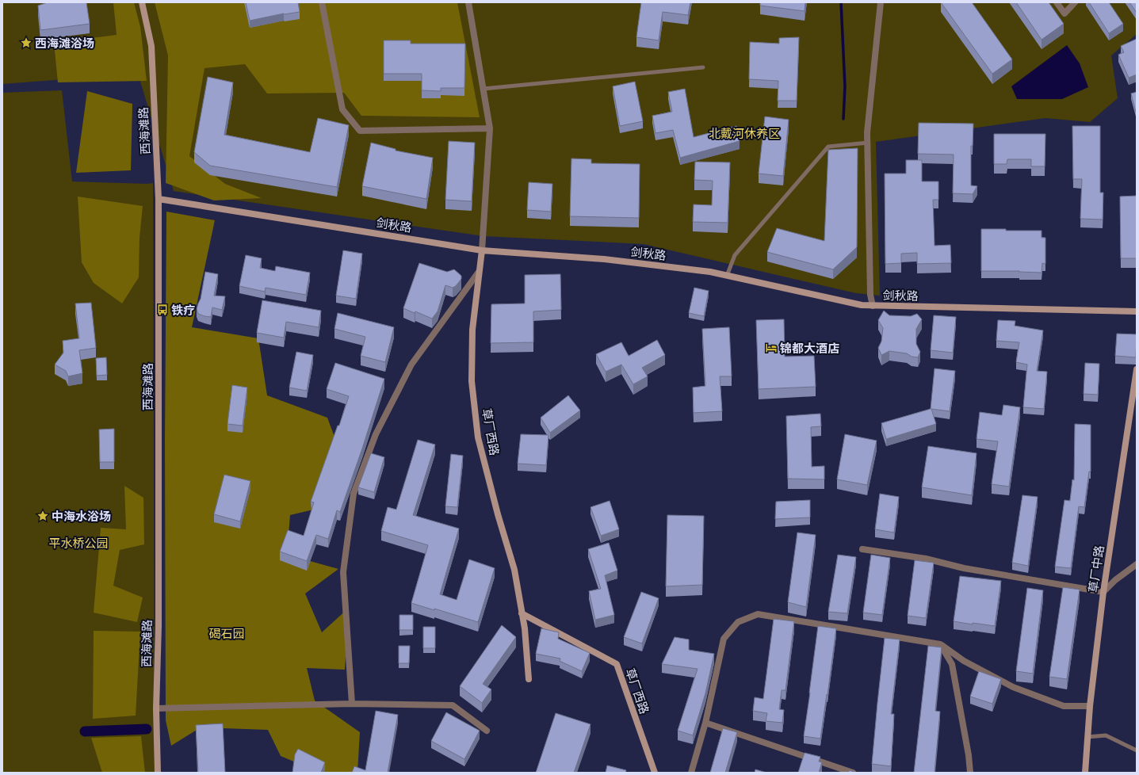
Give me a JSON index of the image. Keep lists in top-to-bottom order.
{
  "streets": {
    "main road": [
      "西海滩路",
      "剑秋路",
      "草厂西路",
      "草厂中路"
    ]
  },
  "crossings": [
    ["西海滩路", "剑秋路"],
    ["剑秋路", "草厂西路"]
  ],
  "parks": ["北戴河休养区", "平水桥公园", "碣石园"],
  "places": {
    "place": ["西海滩浴场", "中海水浴场"],
    "bus stop": ["铁疗"],
    "hotel": ["锦都大酒店"]
  }
}
